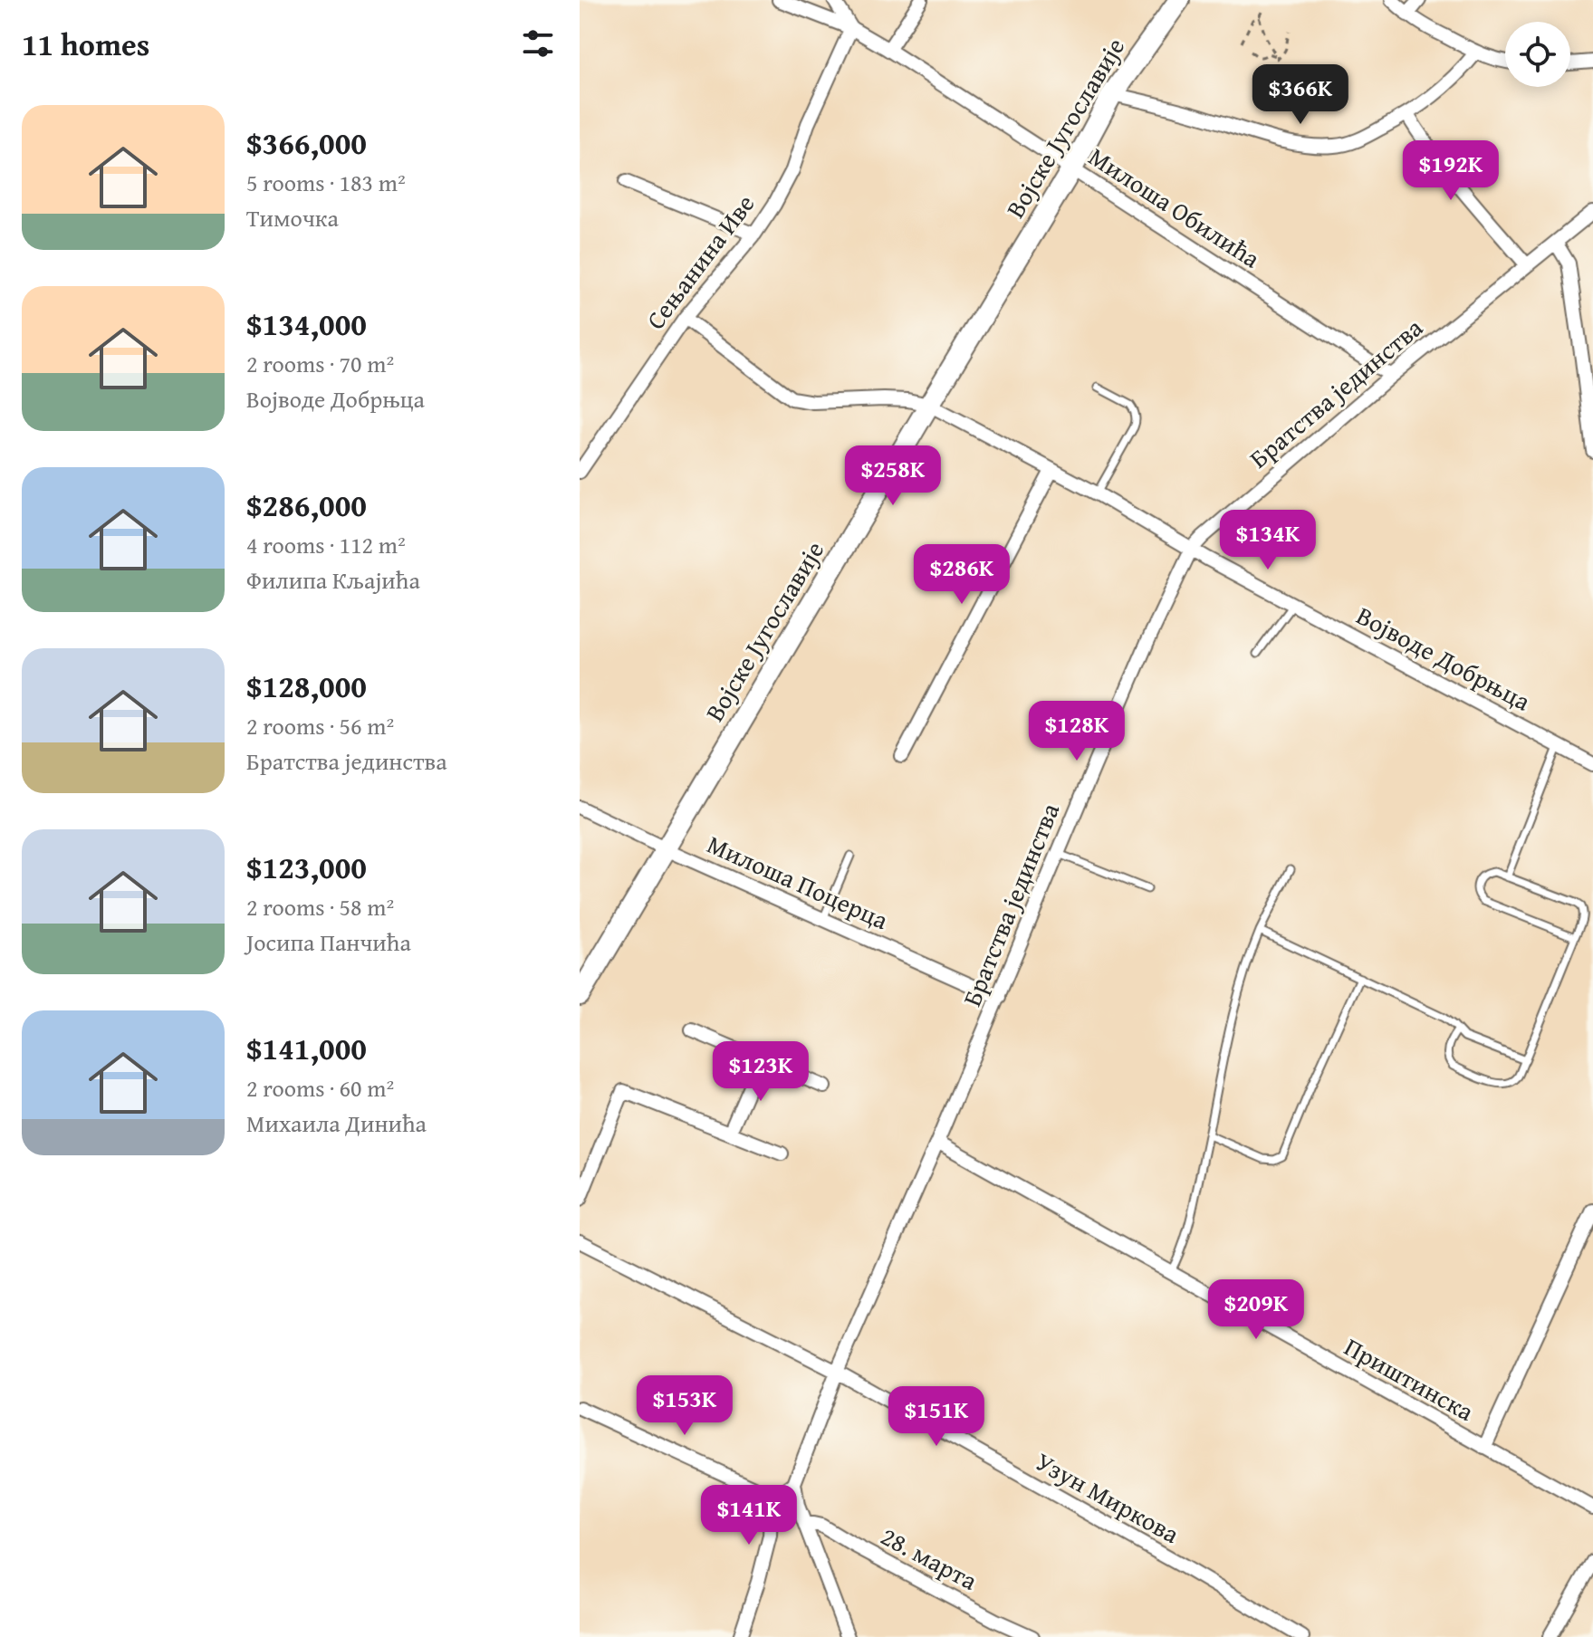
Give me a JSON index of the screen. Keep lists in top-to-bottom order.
{
  "streets": {
    "main road": ["Војске Југославије"],
    "street": [
      "Милоша Обилића",
      "Сењанина Иве",
      "Братства јединства",
      "Војводе Добрњца",
      "Милоша Поцерца",
      "Приштинска",
      "Узун Миркова",
      "28. марта"
    ]
  },
  "crossings": [
    ["Војске Југославије", "Милоша Обилића"],
    ["Војске Југославије", "Војводе Добрњца"],
    ["Војске Југославије", "Милоша Поцерца"],
    ["Милоша Обилића", "Сењанина Иве"],
    ["Милоша Обилића", "Братства јединства"],
    ["Сењанина Иве", "Војводе Добрњца"],
    ["Братства јединства", "Војводе Добрњца"],
    ["Братства јединства", "Милоша Поцерца"],
    ["Братства јединства", "Приштинска"],
    ["Братства јединства", "Узун Миркова"]
  ],
  "page": {
    "heading": "11 homes",
    "price": [
      "$366K",
      "$192K",
      "$258K",
      "$134K",
      "$286K",
      "$128K",
      "$123K",
      "$209K",
      "$153K",
      "$151K",
      "$141K"
    ],
    "list": [
      {
        "name": "$366,000",
        "note": "5 rooms · 183 m² · Тимочка"
      },
      {
        "name": "$134,000",
        "note": "2 rooms · 70 m² · Војводе Добрњца"
      },
      {
        "name": "$286,000",
        "note": "4 rooms · 112 m² · Филипа Кљајића"
      },
      {
        "name": "$128,000",
        "note": "2 rooms · 56 m² · Братства јединства"
      },
      {
        "name": "$123,000",
        "note": "2 rooms · 58 m² · Јосипа Панчића"
      },
      {
        "name": "$141,000",
        "note": "2 rooms · 60 m² · Михаила Динића"
      }
    ]
  }
}
